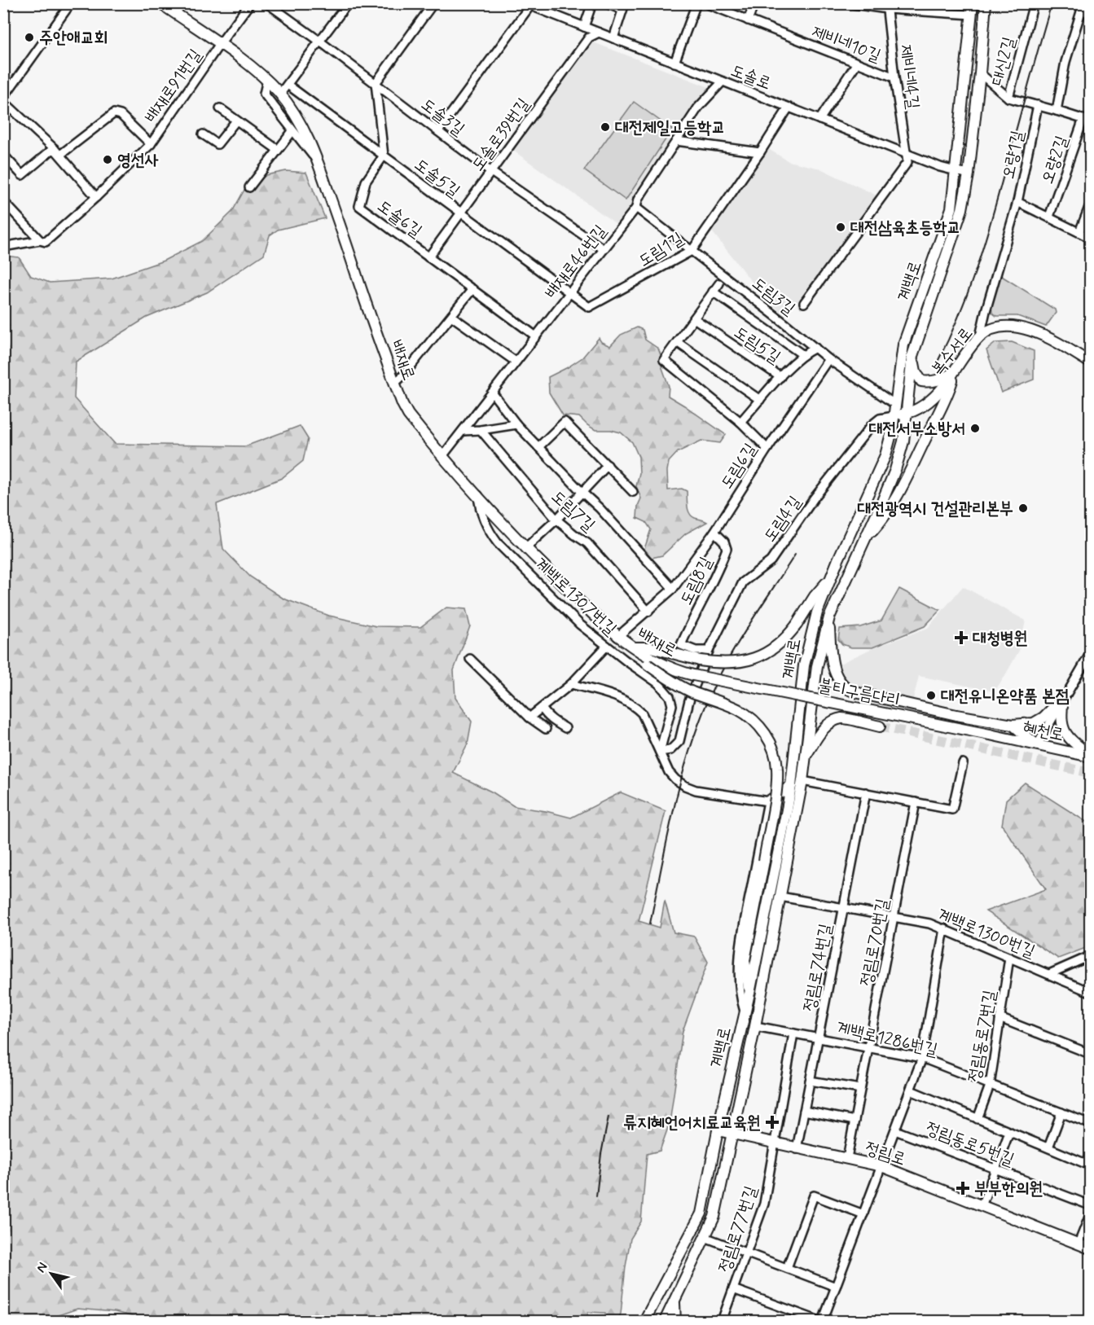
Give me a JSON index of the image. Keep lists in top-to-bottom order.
{
  "streets": {
    "main road": [
      "계백로",
      "복수서로",
      "배재로",
      "불티구름다리",
      "혜천로",
      "정림로"
    ],
    "street": [
      "제비네10길",
      "대신2길",
      "도솔로",
      "제비네4길",
      "배재로91번길",
      "도솔3길",
      "도솔로39번길",
      "오량1길",
      "오량2길",
      "도솔5길",
      "도솔6길",
      "도림1길",
      "배재로46번길",
      "도림3길",
      "도림5길",
      "도림6길",
      "도림7길",
      "도림4길",
      "도림8길",
      "계백로1307번길",
      "계백로1300번길",
      "정림로70번길",
      "정림로74번길",
      "정림동로7번길",
      "계백로1286번길",
      "정림동로5번길",
      "정림로77번길"
    ]
  },
  "crossings": [
    ["제비네10길", "제비네4길"],
    ["도솔로", "제비네4길"],
    ["도솔로", "도솔로39번길"],
    ["도솔로", "도림1길"],
    ["도솔로", "배재로46번길"],
    ["도솔로", "계백로"],
    ["배재로91번길", "배재로"],
    ["도솔3길", "도솔로39번길"],
    ["도솔3길", "배재로46번길"],
    ["도솔로39번길", "도솔5길"],
    ["도솔로39번길", "도솔6길"],
    ["오량1길", "복수서로"],
    ["도솔5길", "도솔6길"],
    ["도솔5길", "도림1길"],
    ["도솔5길", "배재로46번길"],
    ["도솔6길", "배재로46번길"],
    ["도림1길", "배재로46번길"],
    ["도림1길", "도림3길"],
    ["배재로46번길", "도림3길"],
    ["배재로46번길", "배재로"],
    ["계백로", "도림3길"],
    ["계백로", "복수서로"],
    ["계백로", "도림4길"],
    ["계백로", "계백로1300번길"],
    ["계백로", "계백로1286번길"],
    ["계백로", "정림로"],
    ["도림3길", "도림5길"],
    ["도림3길", "도림6길"],
    ["복수서로", "도림4길"],
    ["배재로", "도림6길"],
    ["배재로", "계백로1307번길"],
    ["배재로", "불티구름다리"],
    ["도림6길", "도림7길"],
    ["도림6길", "도림8길"],
    ["도림4길", "도림8길"],
    ["도림4길", "계백로1307번길"],
    ["불티구름다리", "혜천로"],
    ["계백로1300번길", "정림로70번길"],
    ["계백로1300번길", "정림로74번길"],
    ["계백로1300번길", "정림동로7번길"],
    ["정림로70번길", "계백로1286번길"],
    ["정림로70번길", "정림로"],
    ["정림로74번길", "계백로1286번길"],
    ["정림로74번길", "정림로"],
    ["정림동로7번길", "계백로1286번길"],
    ["정림로", "정림로77번길"]
  ],
  "places": {
    "other": [
      "주안애교회",
      "대전제일고등학교",
      "영선사",
      "대전삼육초등학교",
      "대전서부소방서",
      "대전광역시 건설관리본부",
      "대전유니온약품 본점"
    ],
    "health": ["대청병원", "류지혜언어치료교육원", "부부한의원"]
  },
  "north": "top left"
}
